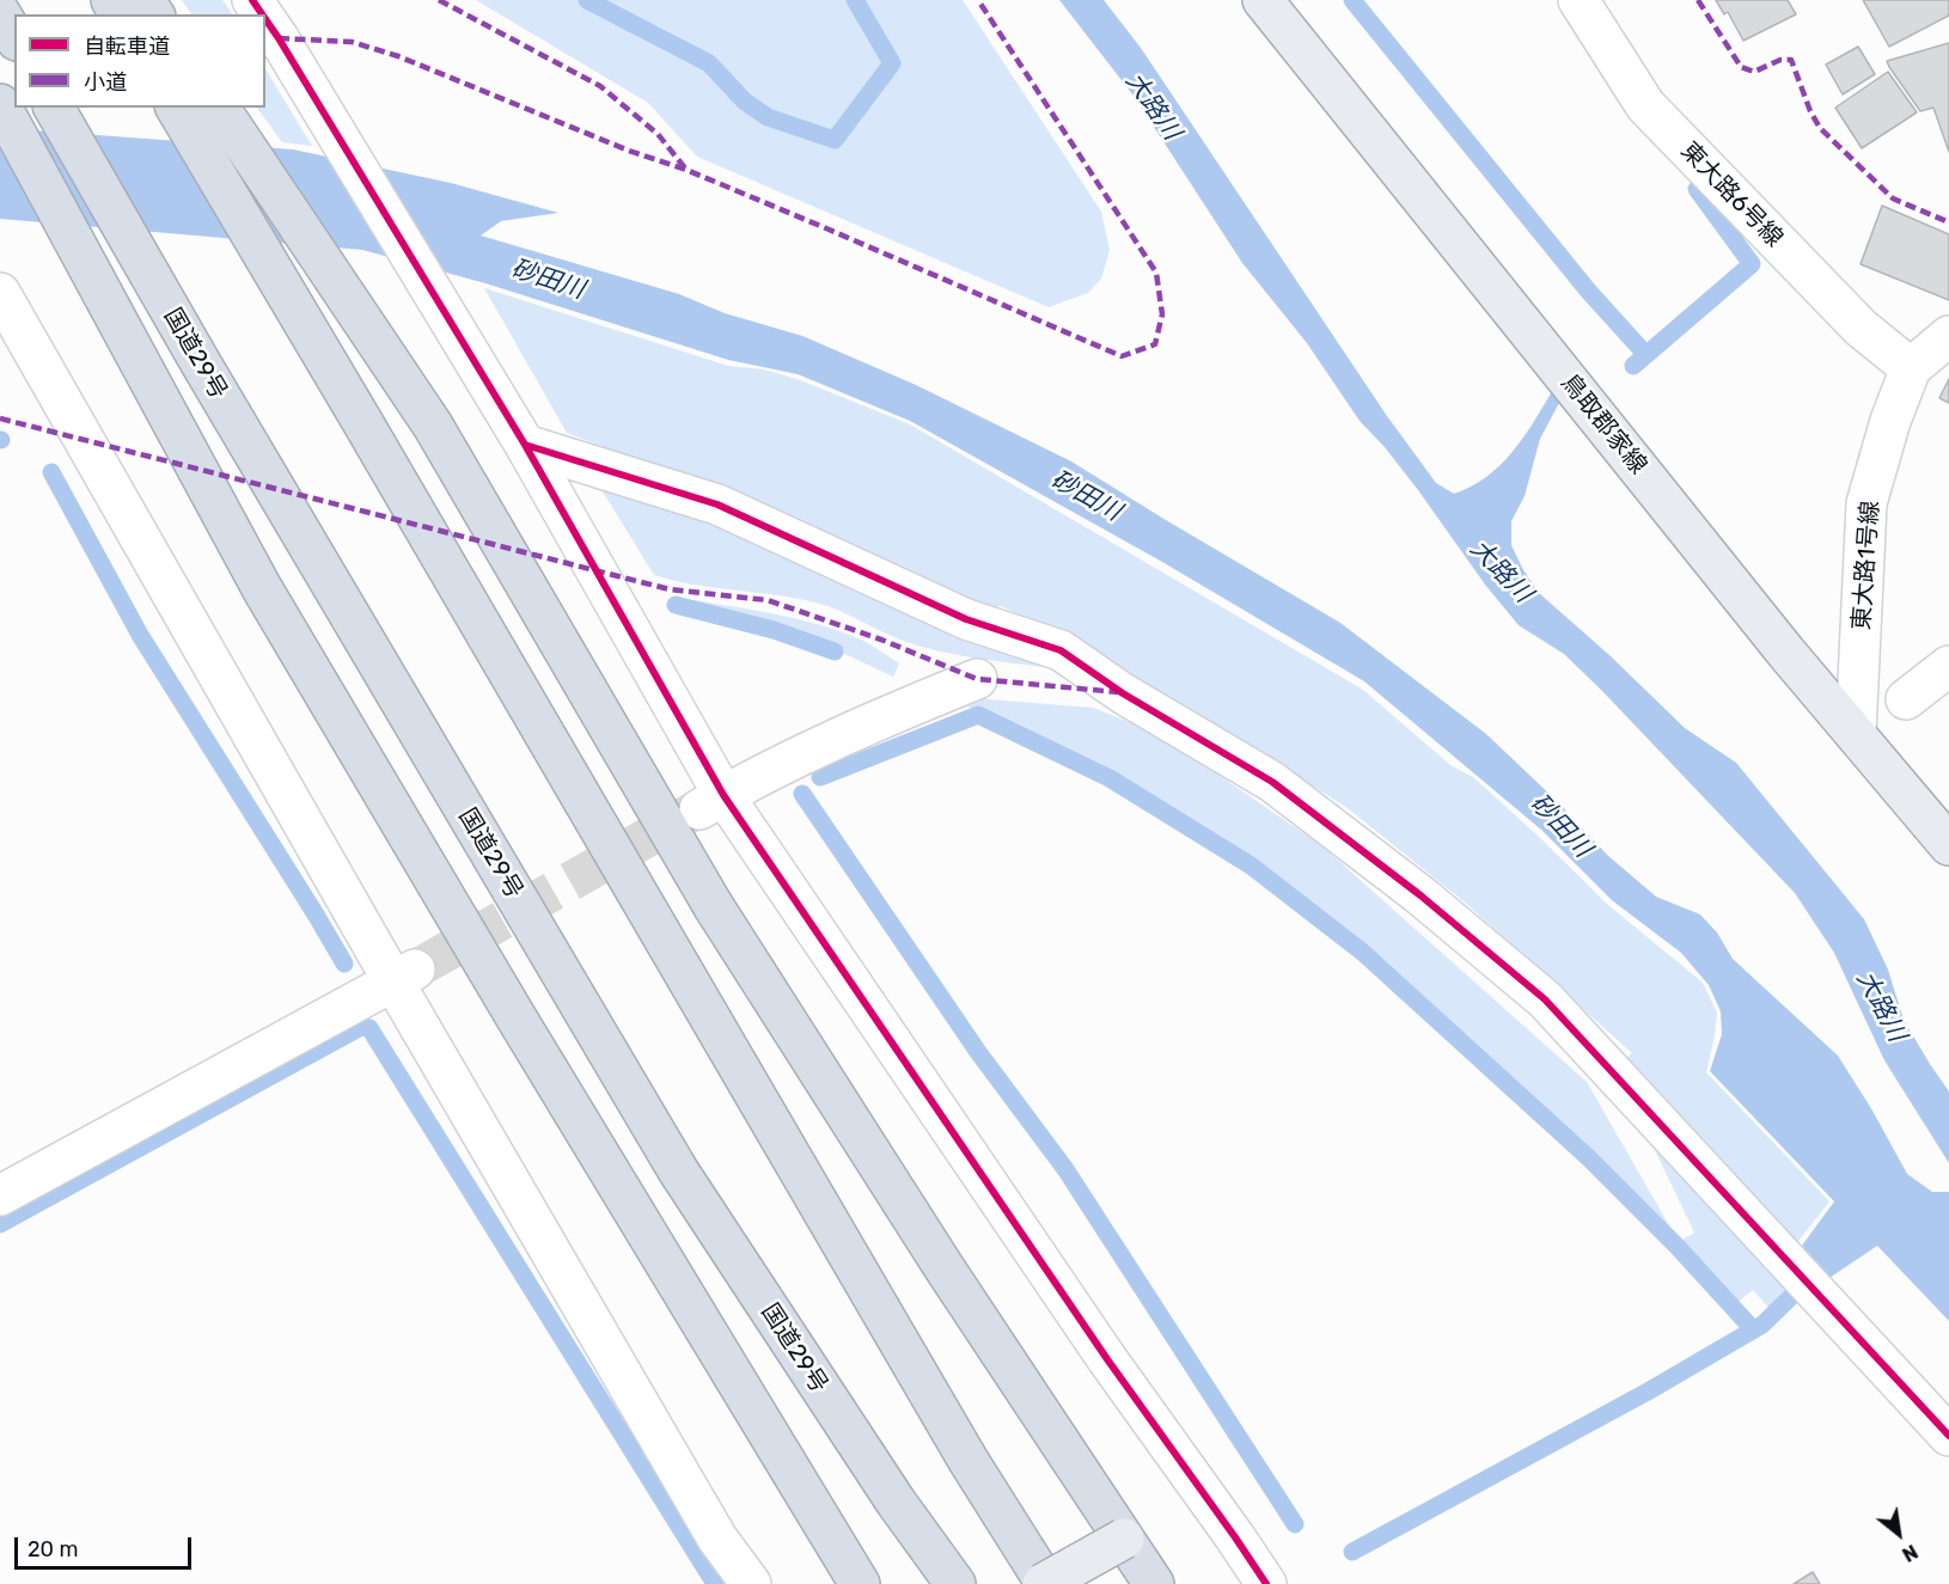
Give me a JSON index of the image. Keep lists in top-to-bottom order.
{
  "streets": {
    "highway": ["国道29号"],
    "main road": ["鳥取郡家線"],
    "street": ["東大路6号線", "東大路1号線"]
  },
  "crossings": [
    ["東大路6号線", "東大路1号線"],
    ["鳥取郡家線", "東大路1号線"]
  ],
  "water": ["大路川", "砂田川"],
  "legend": ["自転車道", "小道"],
  "scale_bar": "20 m",
  "north": "bottom right"
}
